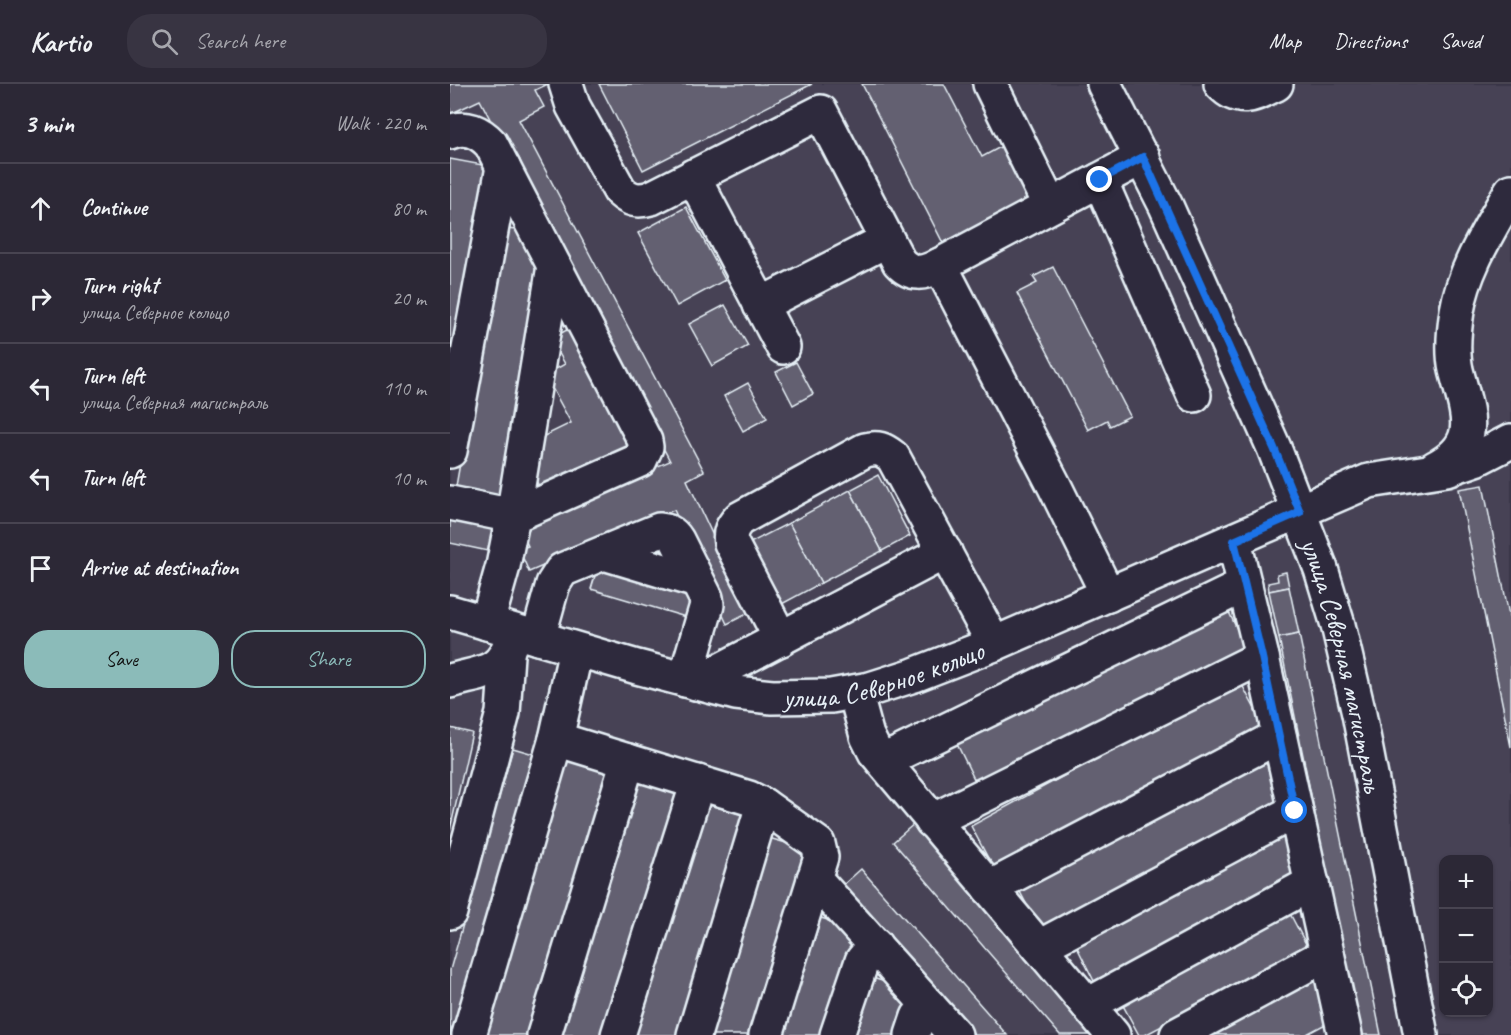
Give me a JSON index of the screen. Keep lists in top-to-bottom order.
{
  "streets": {
    "street": ["улица Северная магистраль", "улица Северное кольцо"]
  },
  "crossings": [
    ["улица Северная магистраль", "улица Северное кольцо"]
  ],
  "page": {
    "header": "Kartio",
    "search": "Search here",
    "nav": ["Map", "Directions", "Saved"],
    "heading": ["3 min", "Walk · 220 m"],
    "list": [
      ["Continue", "80 m"],
      ["Turn right", "улица Северное кольцо", "20 m"],
      ["Turn left", "улица Северная магистраль", "110 m"],
      ["Turn left", "10 m"],
      "Arrive at destination"
    ],
    "buttons": ["Save", "Share"],
    "map_buttons": ["+", "−"]
  }
}
